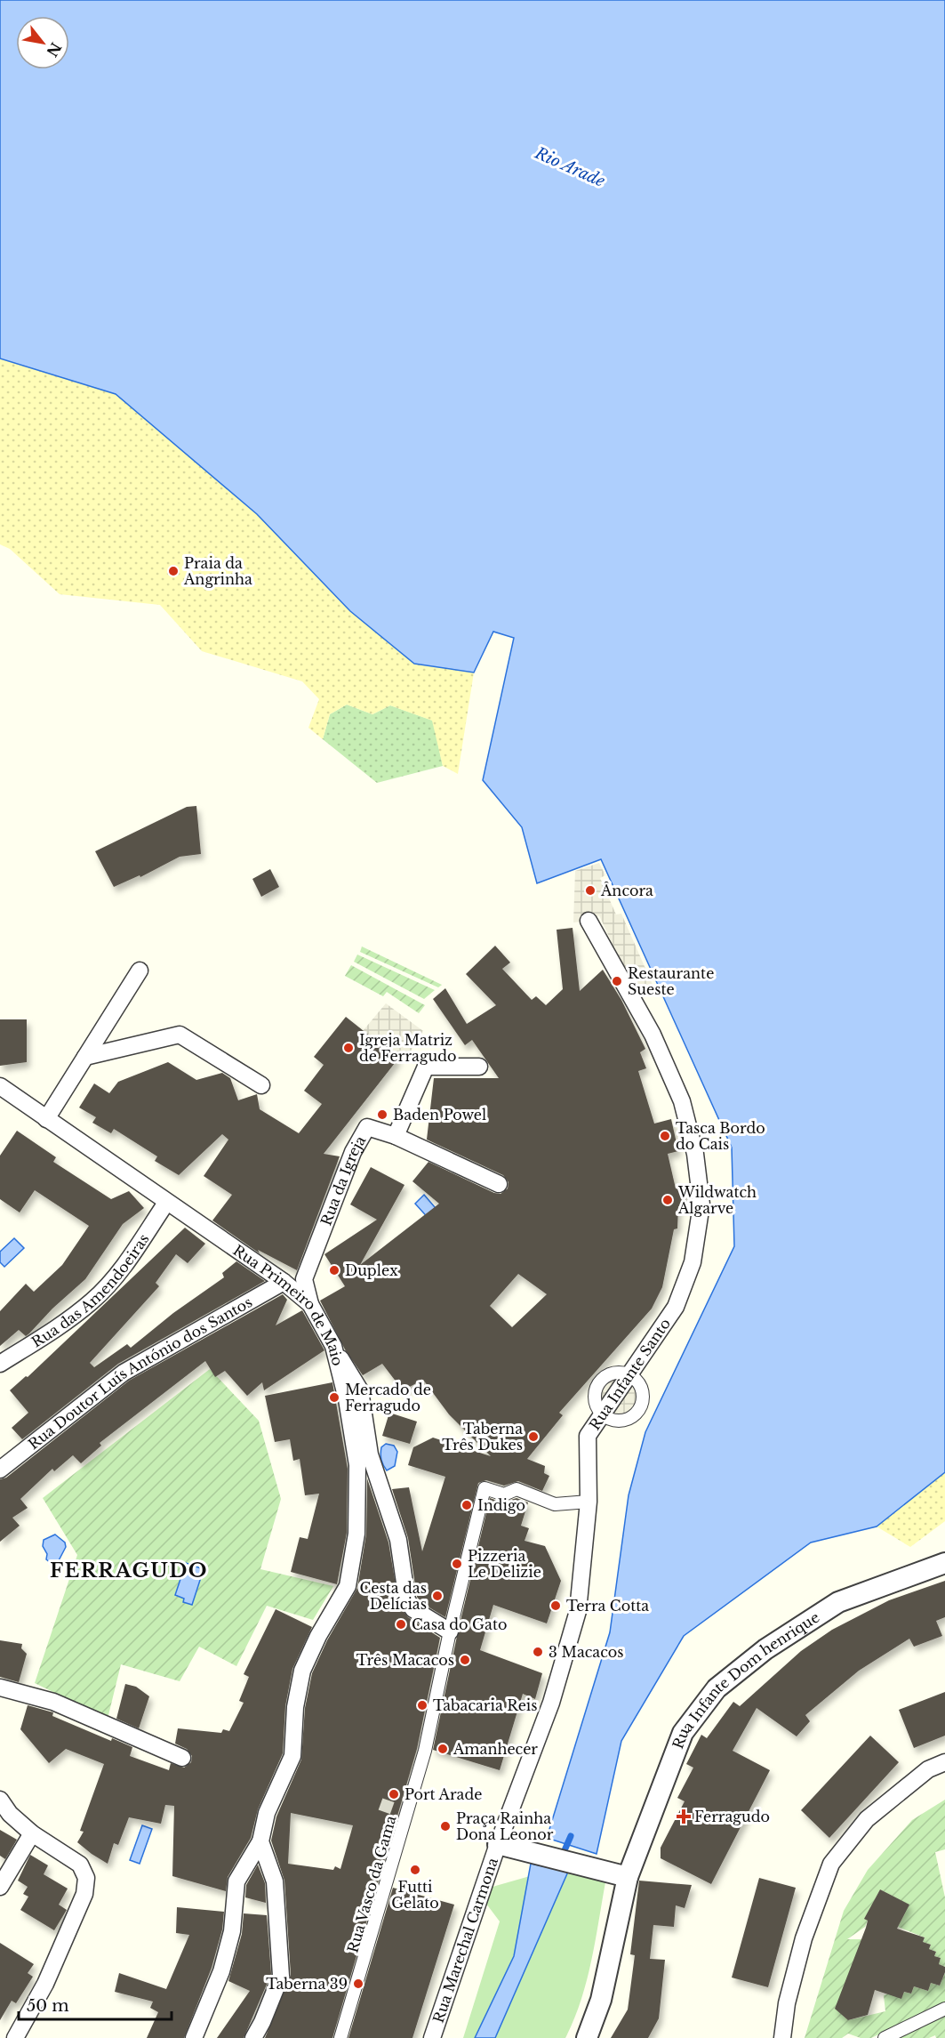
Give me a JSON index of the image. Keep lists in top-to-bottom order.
{
  "streets": {
    "street": [
      "Rua da Igreja",
      "Rua das Amendoeiras",
      "Rua Primeiro de Maio",
      "Rua Doutor Luís António dos Santos",
      "Rua Infante Santo",
      "Rua Infante Dom henrique",
      "Rua Vasco da Gama",
      "Rua Marechal Carmona"
    ]
  },
  "crossings": [
    ["Rua da Igreja", "Rua Primeiro de Maio"],
    ["Rua das Amendoeiras", "Rua Primeiro de Maio"],
    ["Rua Primeiro de Maio", "Rua Doutor Luís António dos Santos"],
    ["Rua Infante Santo", "Rua Vasco da Gama"],
    ["Rua Infante Santo", "Rua Marechal Carmona"]
  ],
  "districts": ["FERRAGUDO"],
  "water": ["Rio Arade"],
  "places": {
    "other": [
      "Praia da Angrinha",
      "Âncora",
      "Restaurante Sueste",
      "Igreja Matriz de Ferragudo",
      "Baden Powel",
      "Tasca Bordo do Cais",
      "Wildwatch Algarve",
      "Duplex",
      "Mercado de Ferragudo",
      "Taberna Três Dukes",
      "Indigo",
      "Pizzeria Le Delizie",
      "Cesta das Delícias",
      "Terra Cotta",
      "Casa do Gato",
      "3 Macacos",
      "Três Macacos",
      "Tabacaria Reis",
      "Amanhecer",
      "Port Arade",
      "Praça Rainha Dona Leonor",
      "Futti Gelato",
      "Taberna 39"
    ],
    "health": ["Ferragudo"]
  },
  "scale_bar": "50 m",
  "north": "bottom right"
}
